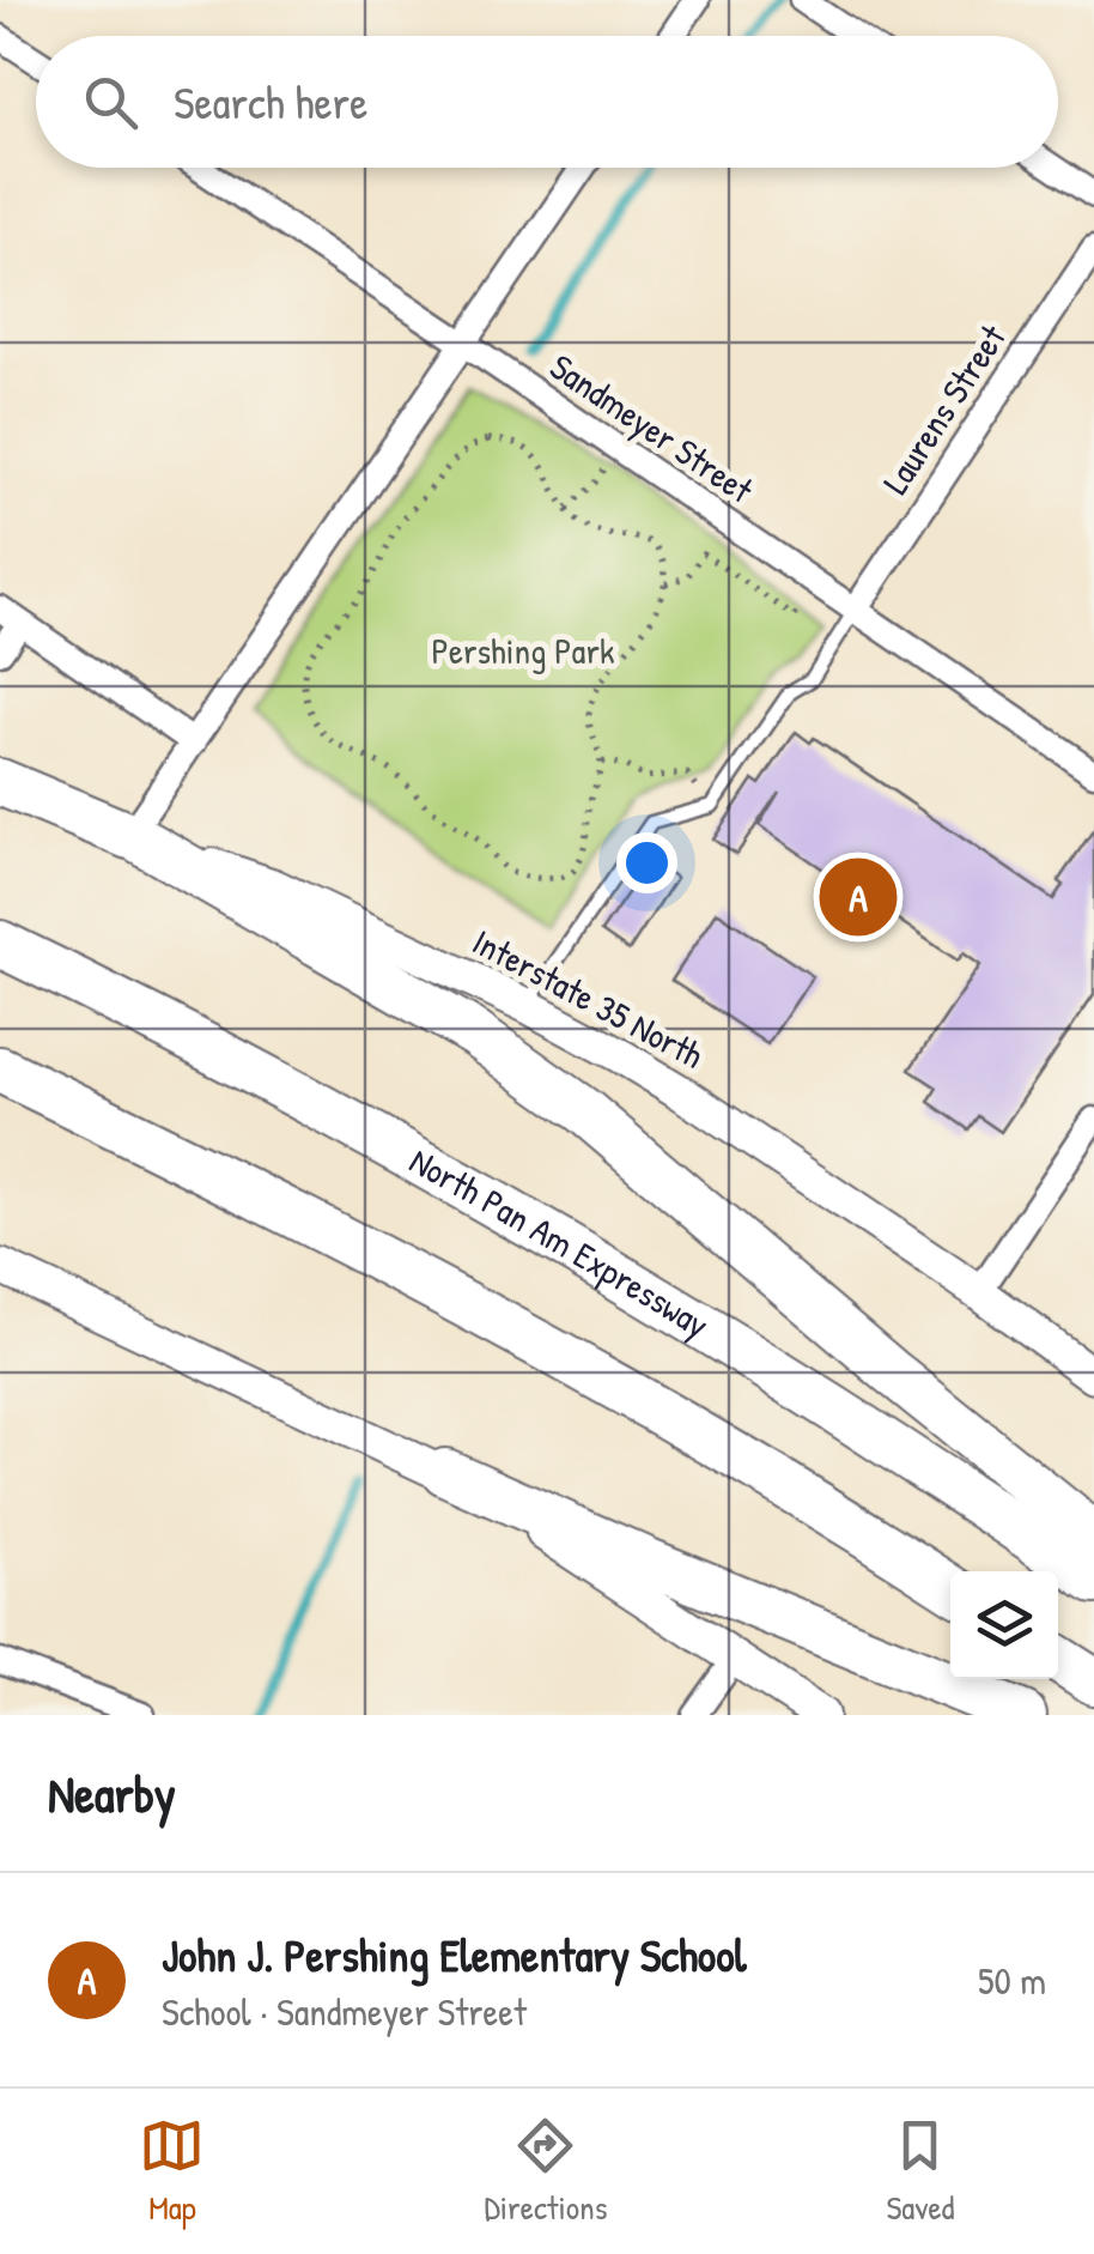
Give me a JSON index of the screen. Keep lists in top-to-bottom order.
{
  "streets": {
    "highway": ["North Pan Am Expressway"],
    "main road": ["Interstate 35 North"],
    "street": ["Laurens Street", "Sandmeyer Street"]
  },
  "crossings": [
    ["Laurens Street", "Sandmeyer Street"]
  ],
  "parks": ["Pershing Park"],
  "page": {
    "search": "Search here",
    "pins": "A",
    "heading": "Nearby",
    "list": [
      {
        "mark": "A",
        "name": "John J. Pershing Elementary School",
        "note": "School · Sandmeyer Street",
        "value": "50 m"
      }
    ],
    "nav": ["Map", "Directions", "Saved"]
  }
}
